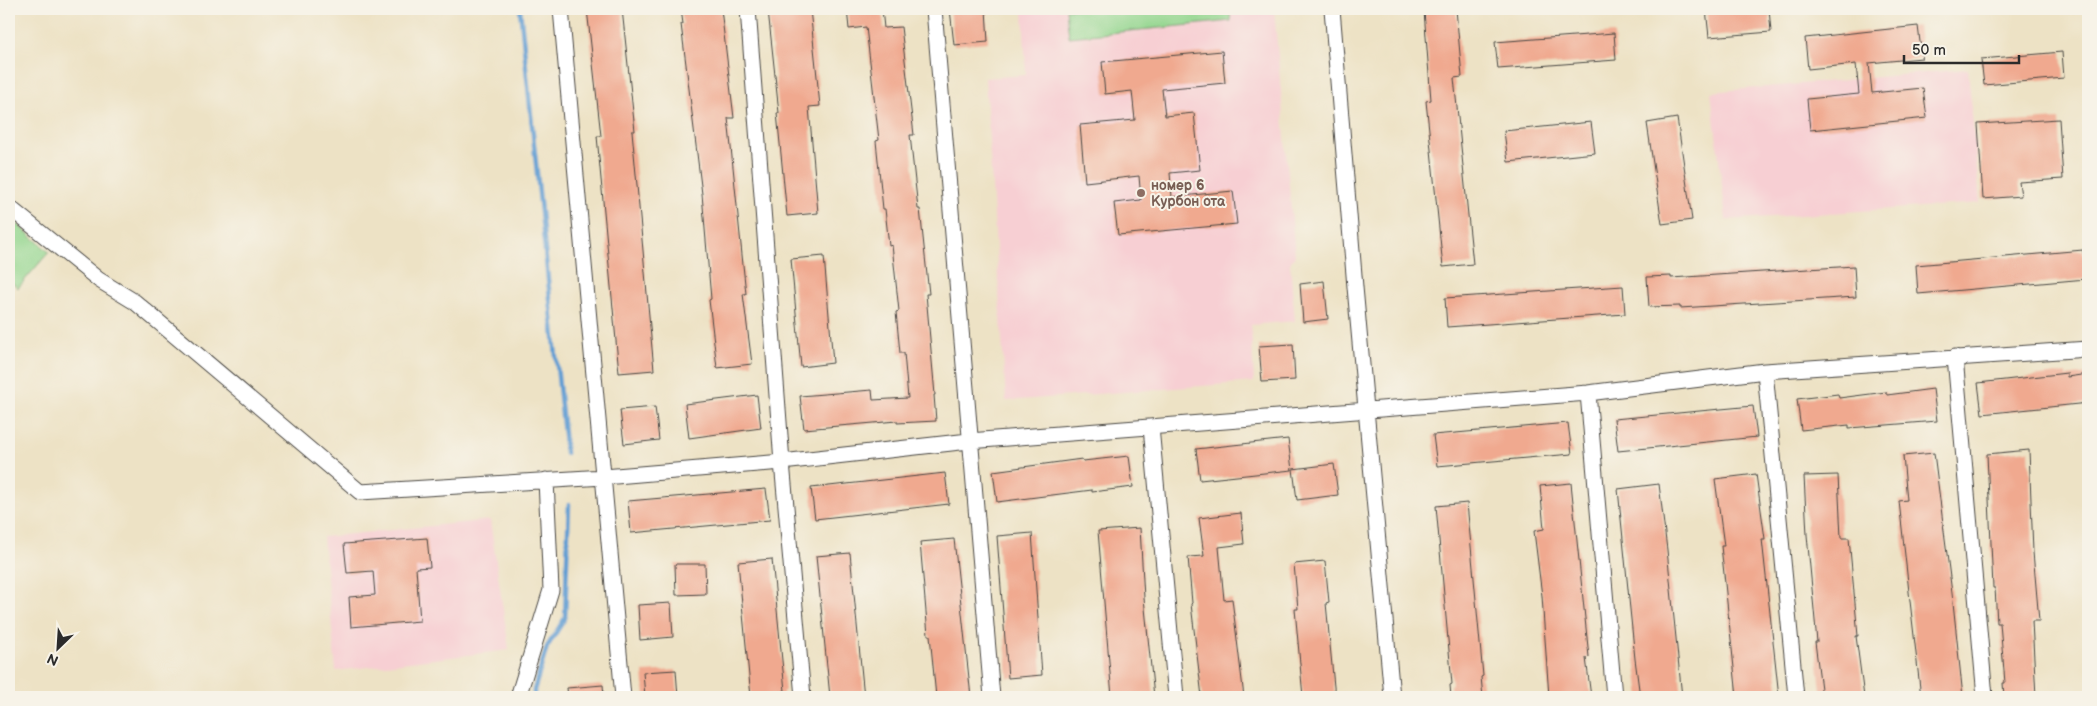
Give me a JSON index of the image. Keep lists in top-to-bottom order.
{
  "places": ["номер 6 Курбон ота"],
  "scale_bar": "50 m",
  "north": "bottom left"
}
